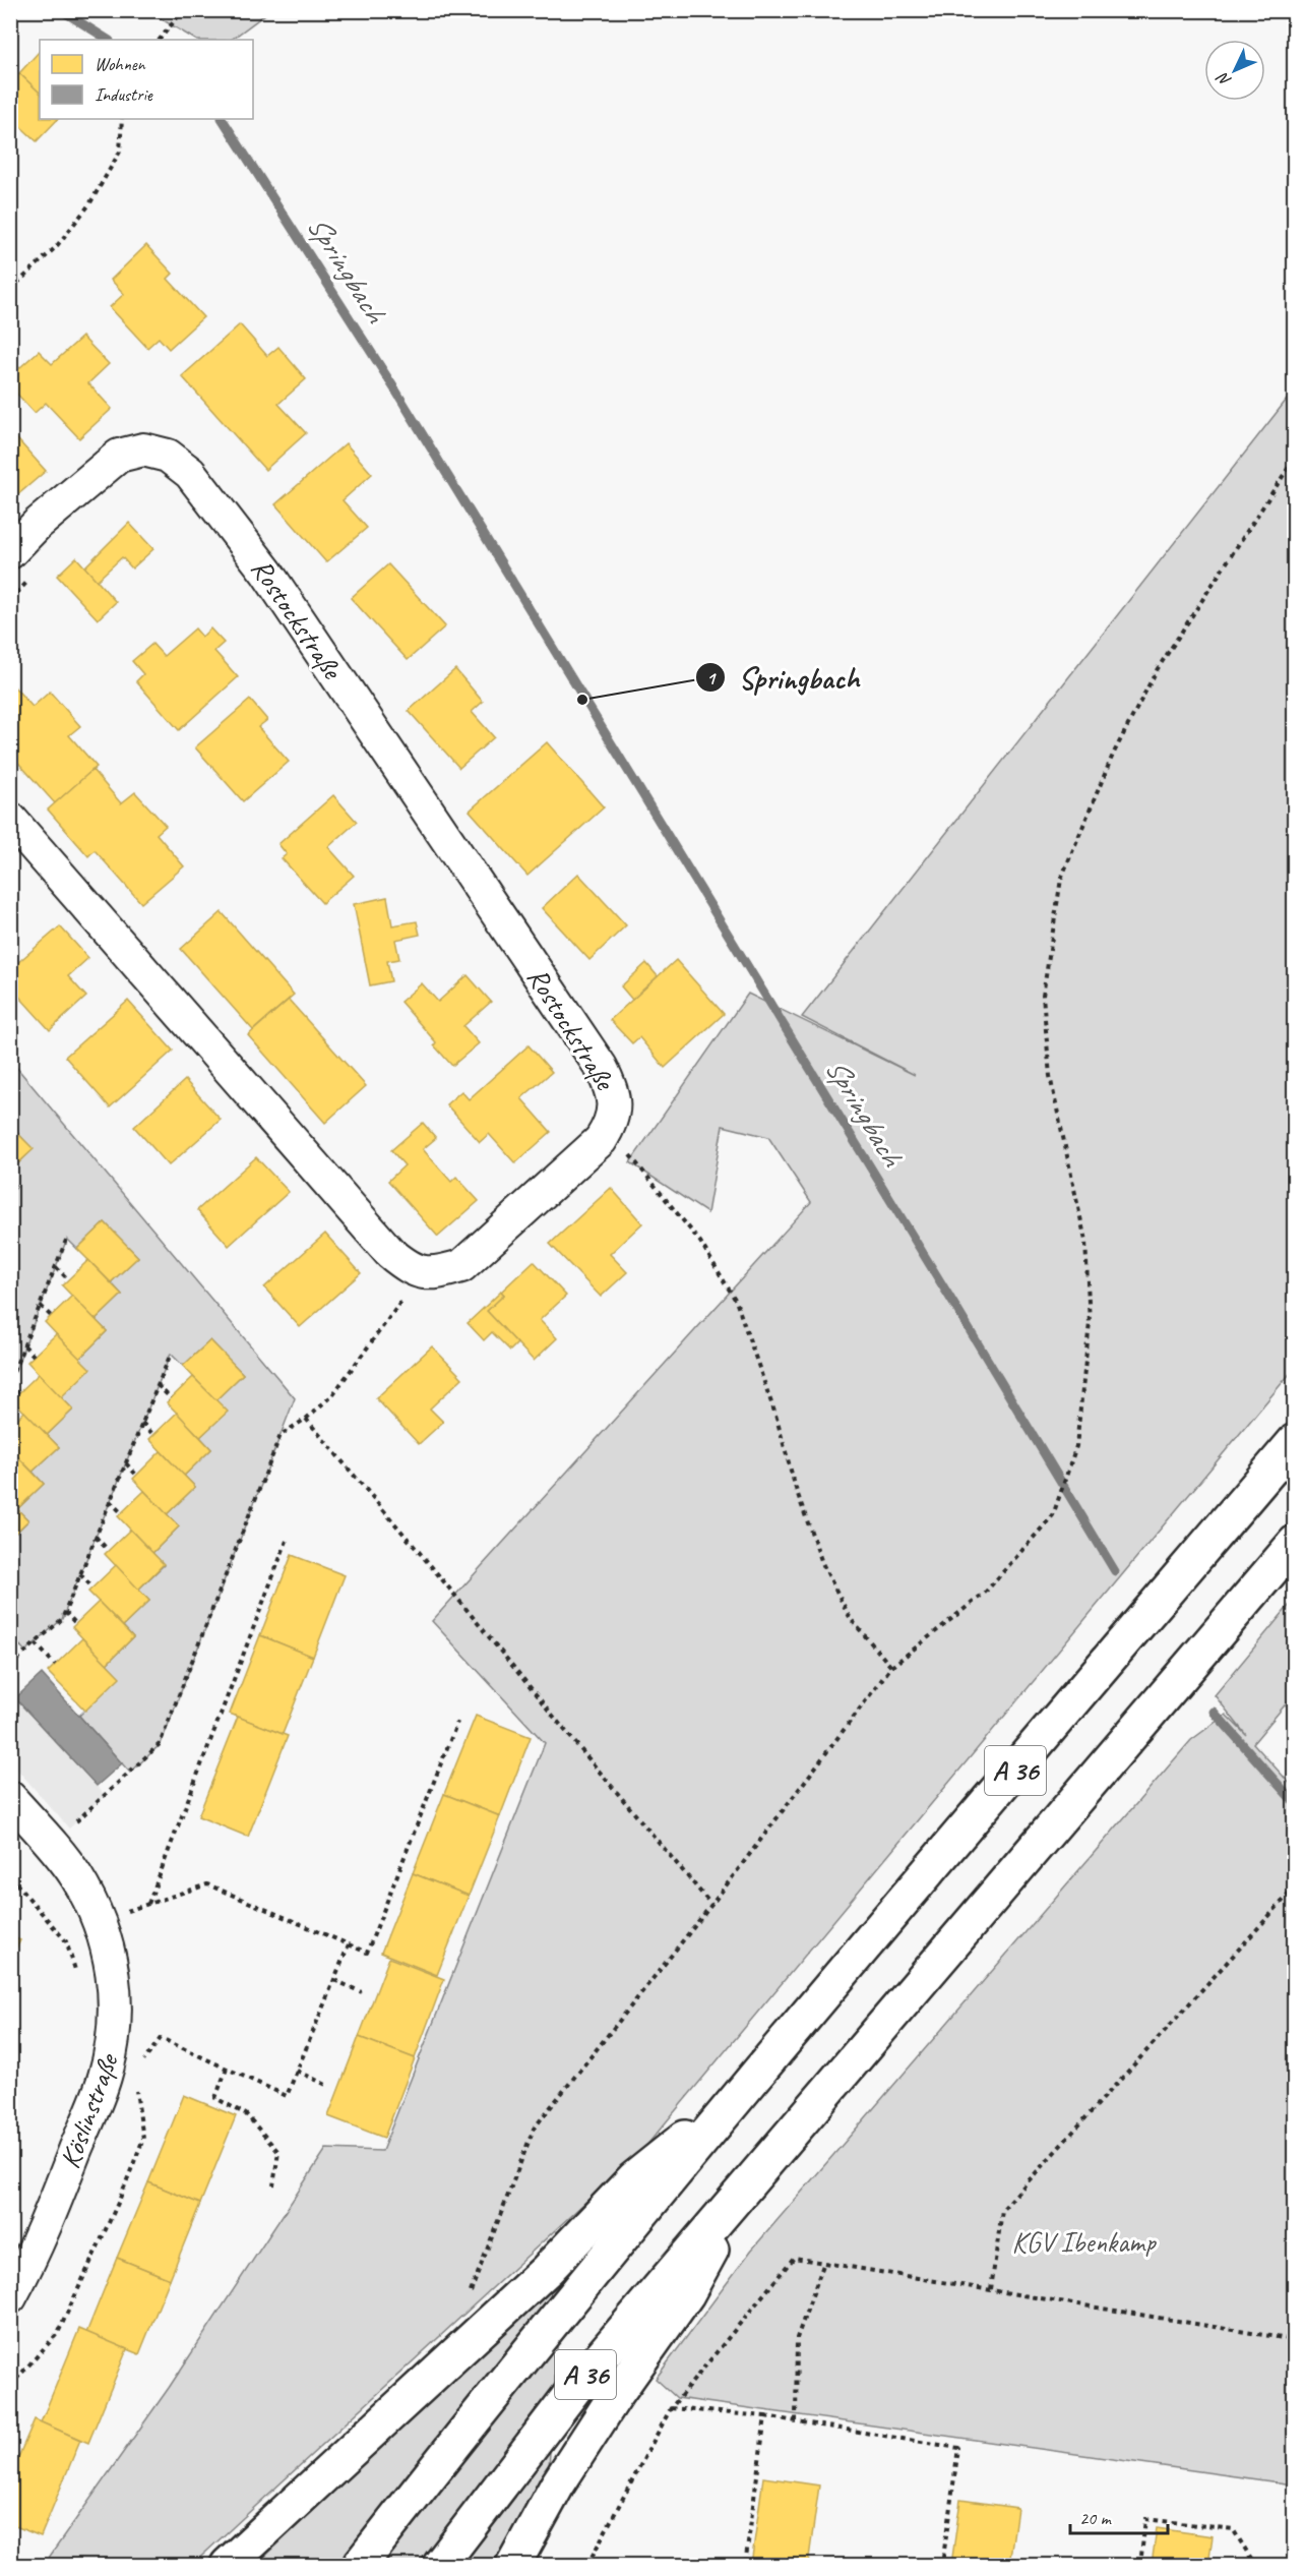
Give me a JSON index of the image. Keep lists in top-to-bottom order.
{
  "streets": {
    "highway": ["A 36"],
    "street": ["Rostockstraße", "Köslinstraße"]
  },
  "water": ["Springbach"],
  "parks": ["KGV Ibenkamp"],
  "places": ["Springbach"],
  "legend": ["Wohnen", "Industrie"],
  "scale_bar": "20 m",
  "north": "bottom left"
}
